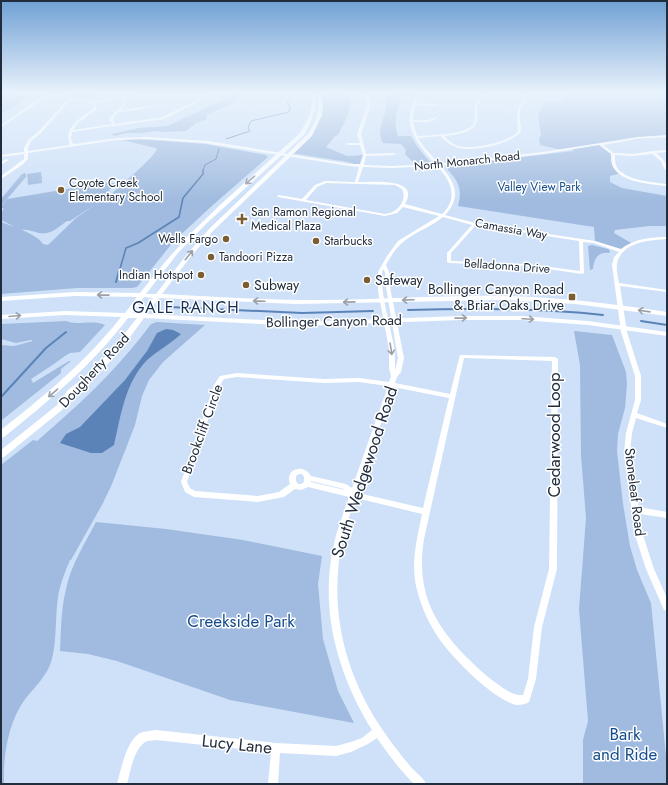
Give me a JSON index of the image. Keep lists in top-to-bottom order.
{
  "streets": {
    "main road": ["Bollinger Canyon Road", "Dougherty Road"],
    "street": [
      "North Monarch Road",
      "Camassia Way",
      "Belladonna Drive",
      "Brookcliff Circle",
      "Cedarwood Loop",
      "South Wedgewood Road",
      "Stoneleaf Road",
      "Lucy Lane"
    ]
  },
  "crossings": [
    ["North Monarch Road", "Dougherty Road"],
    ["Camassia Way", "Belladonna Drive"],
    ["Camassia Way", "Stoneleaf Road"],
    ["Bollinger Canyon Road", "Dougherty Road"],
    ["Bollinger Canyon Road", "South Wedgewood Road"],
    ["Bollinger Canyon Road", "Stoneleaf Road"],
    ["Brookcliff Circle", "South Wedgewood Road"],
    ["South Wedgewood Road", "Lucy Lane"]
  ],
  "districts": ["GALE RANCH"],
  "parks": ["Valley View Park", "Creekside Park", "Bark and Ride"],
  "places": {
    "other": [
      "Coyote Creek Elementary School",
      "Wells Fargo",
      "Starbucks",
      "Tandoori Pizza",
      "Indian Hotspot",
      "Safeway",
      "Subway"
    ],
    "health": ["San Ramon Regional Medical Plaza"],
    "transit": ["Bollinger Canyon Road & Briar Oaks Drive"]
  }
}
